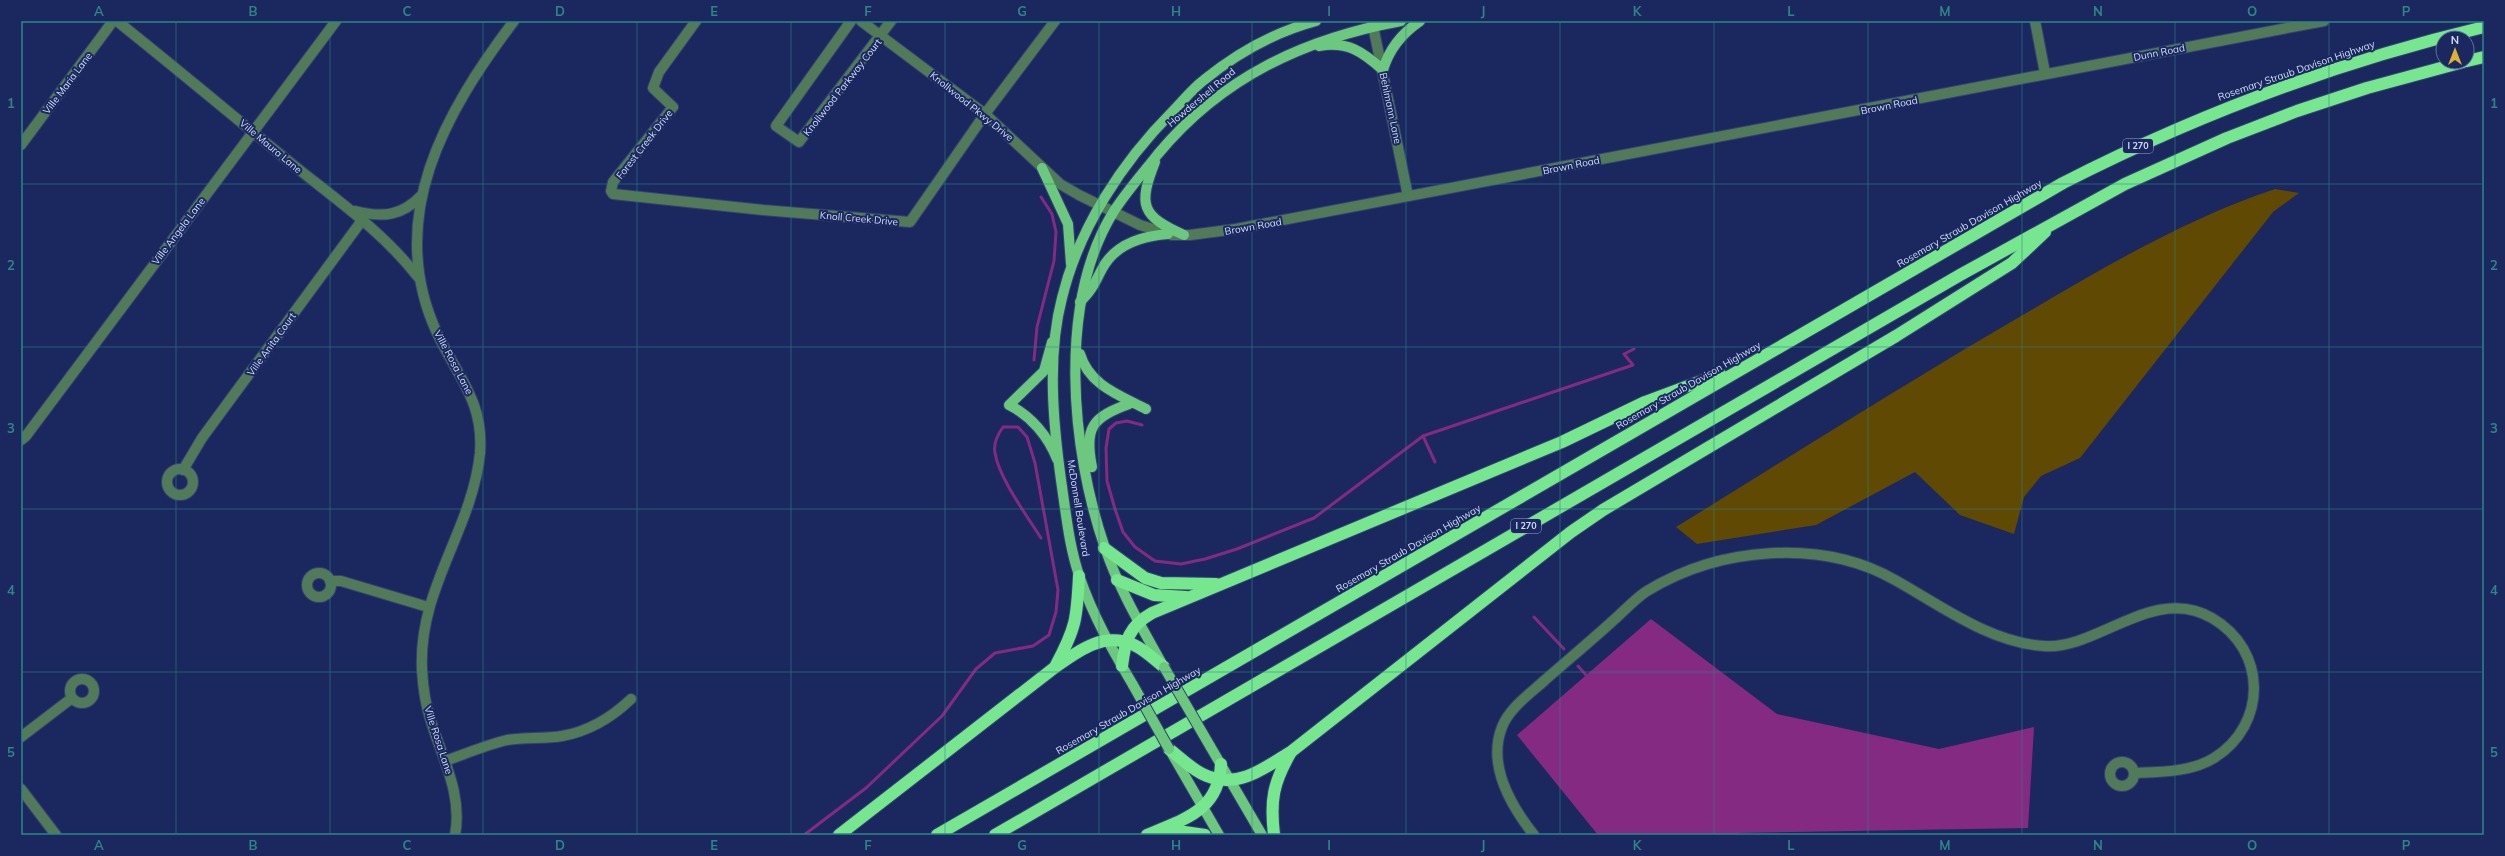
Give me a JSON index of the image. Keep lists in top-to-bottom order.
{
  "streets": {
    "highway": ["Rosemary Straub Davison Highway", "I 270"],
    "main road": ["Howdershell Road", "McDonnell Boulevard"],
    "street": [
      "Dunn Road",
      "Ville Maria Lane",
      "Knollwood Parkway Court",
      "Brown Road",
      "Knollwood Pkwy Drive",
      "Behlmann Lane",
      "Forest Creek Drive",
      "Ville Maura Lane",
      "Knoll Creek Drive",
      "Ville Angela Lane",
      "Ville Anita Court",
      "Ville Rosa Lane"
    ]
  },
  "crossings": [
    ["Dunn Road", "Brown Road"],
    ["Knollwood Parkway Court", "Knollwood Pkwy Drive"],
    ["Howdershell Road", "Brown Road"],
    ["Howdershell Road", "Knollwood Pkwy Drive"],
    ["Howdershell Road", "Behlmann Lane"],
    ["Howdershell Road", "McDonnell Boulevard"],
    ["Brown Road", "Knollwood Pkwy Drive"],
    ["Brown Road", "Behlmann Lane"],
    ["Brown Road", "McDonnell Boulevard"],
    ["Knollwood Pkwy Drive", "Knoll Creek Drive"],
    ["Knollwood Pkwy Drive", "McDonnell Boulevard"],
    ["Forest Creek Drive", "Knoll Creek Drive"],
    ["Ville Maura Lane", "Ville Angela Lane"],
    ["Ville Maura Lane", "Ville Anita Court"],
    ["Ville Maura Lane", "Ville Rosa Lane"]
  ],
  "north": "top",
  "grid": {
    "columns": [
      "A",
      "B",
      "C",
      "D",
      "E",
      "F",
      "G",
      "H",
      "I",
      "J",
      "K",
      "L",
      "M",
      "N",
      "O",
      "P"
    ],
    "rows": [
      "1",
      "2",
      "3",
      "4",
      "5"
    ]
  }
}
